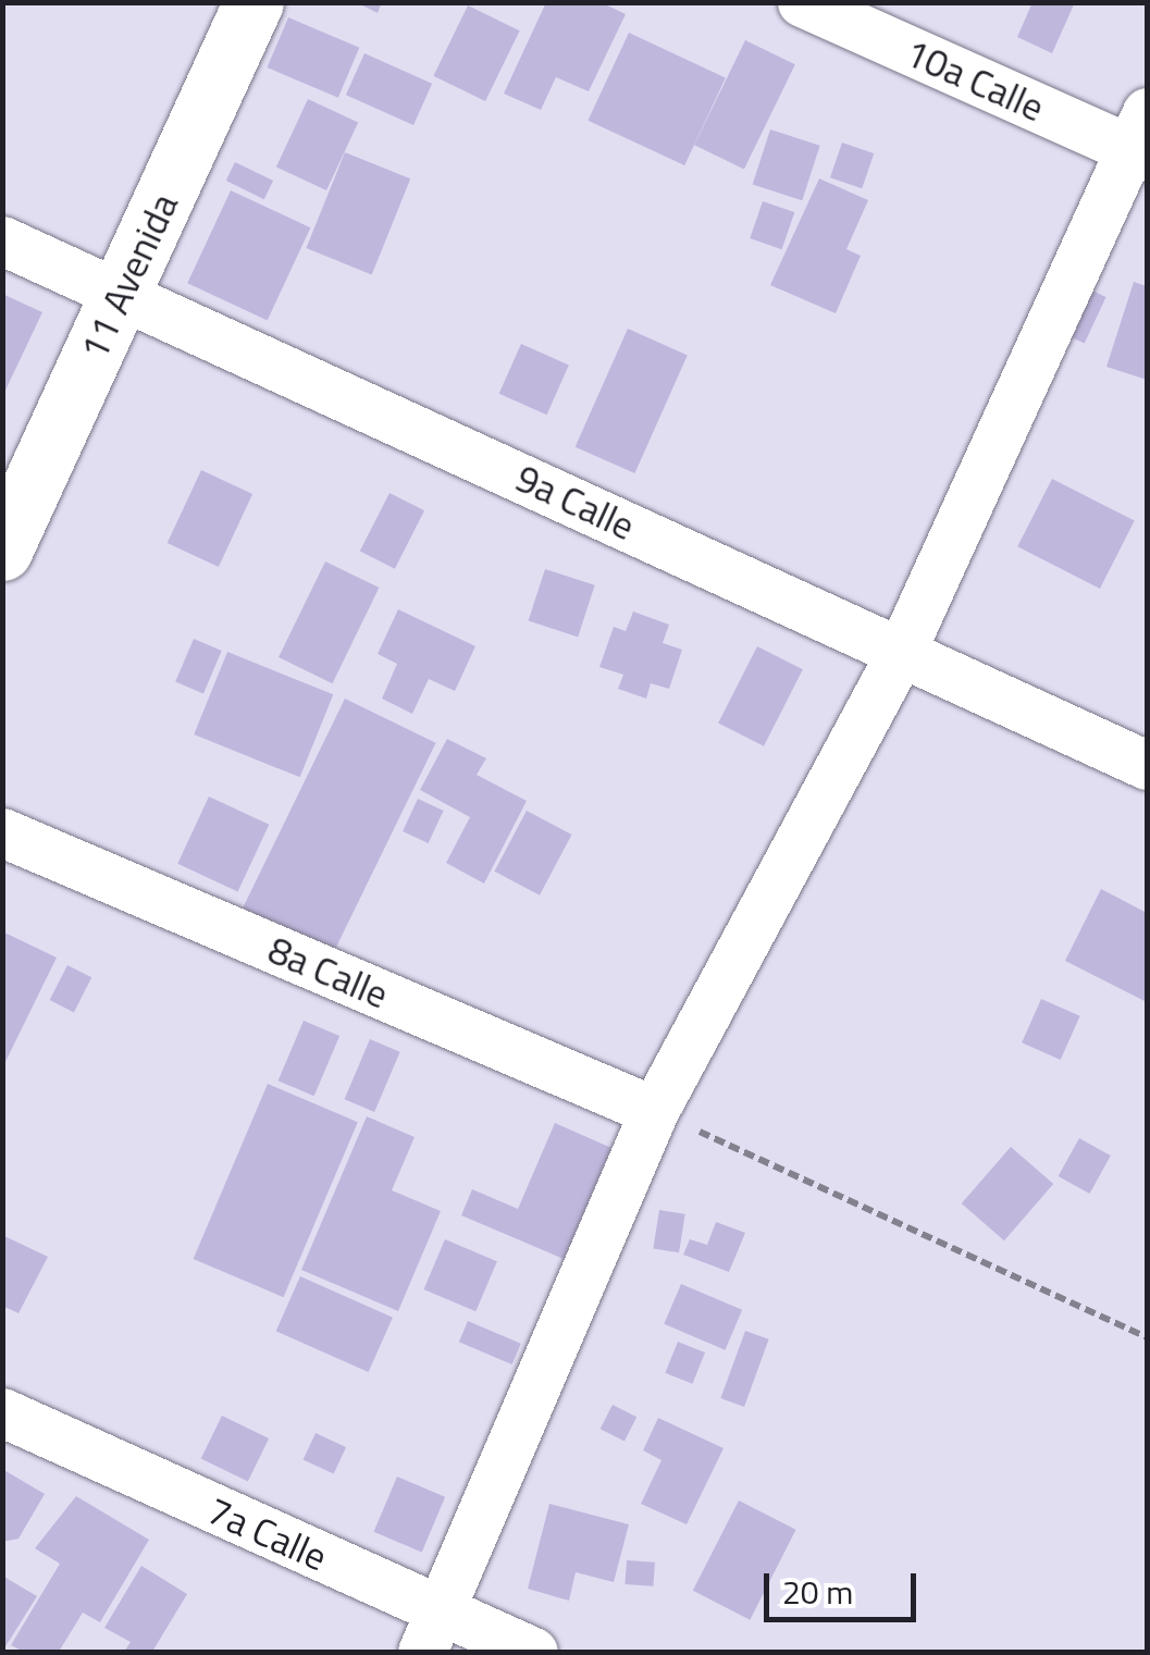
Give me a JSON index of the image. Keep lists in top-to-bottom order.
{
  "streets": {
    "street": [
      "10a Calle",
      "11 Avenida",
      "9a Calle",
      "8a Calle",
      "7a Calle"
    ]
  },
  "crossings": [
    ["11 Avenida", "9a Calle"]
  ],
  "scale_bar": "20 m"
}
